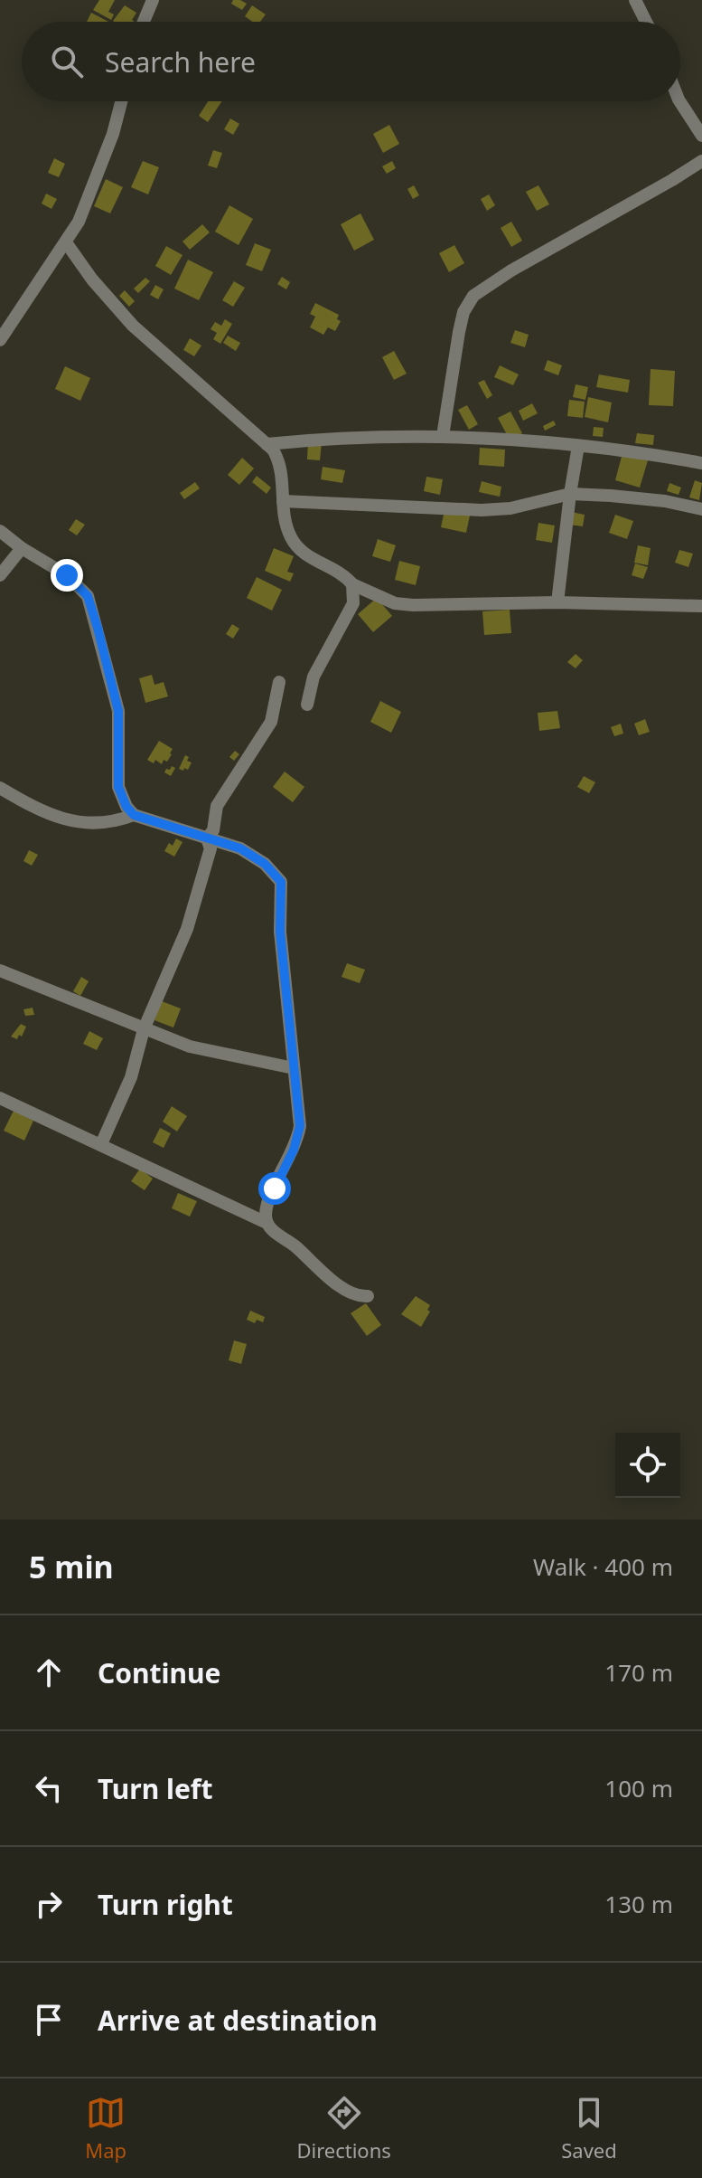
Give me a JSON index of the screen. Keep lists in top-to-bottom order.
{
  "page": {
    "search": "Search here",
    "heading": ["5 min", "Walk · 400 m"],
    "list": [
      ["Continue", "170 m"],
      ["Turn left", "100 m"],
      ["Turn right", "130 m"],
      "Arrive at destination"
    ],
    "nav": ["Map", "Directions", "Saved"]
  }
}
